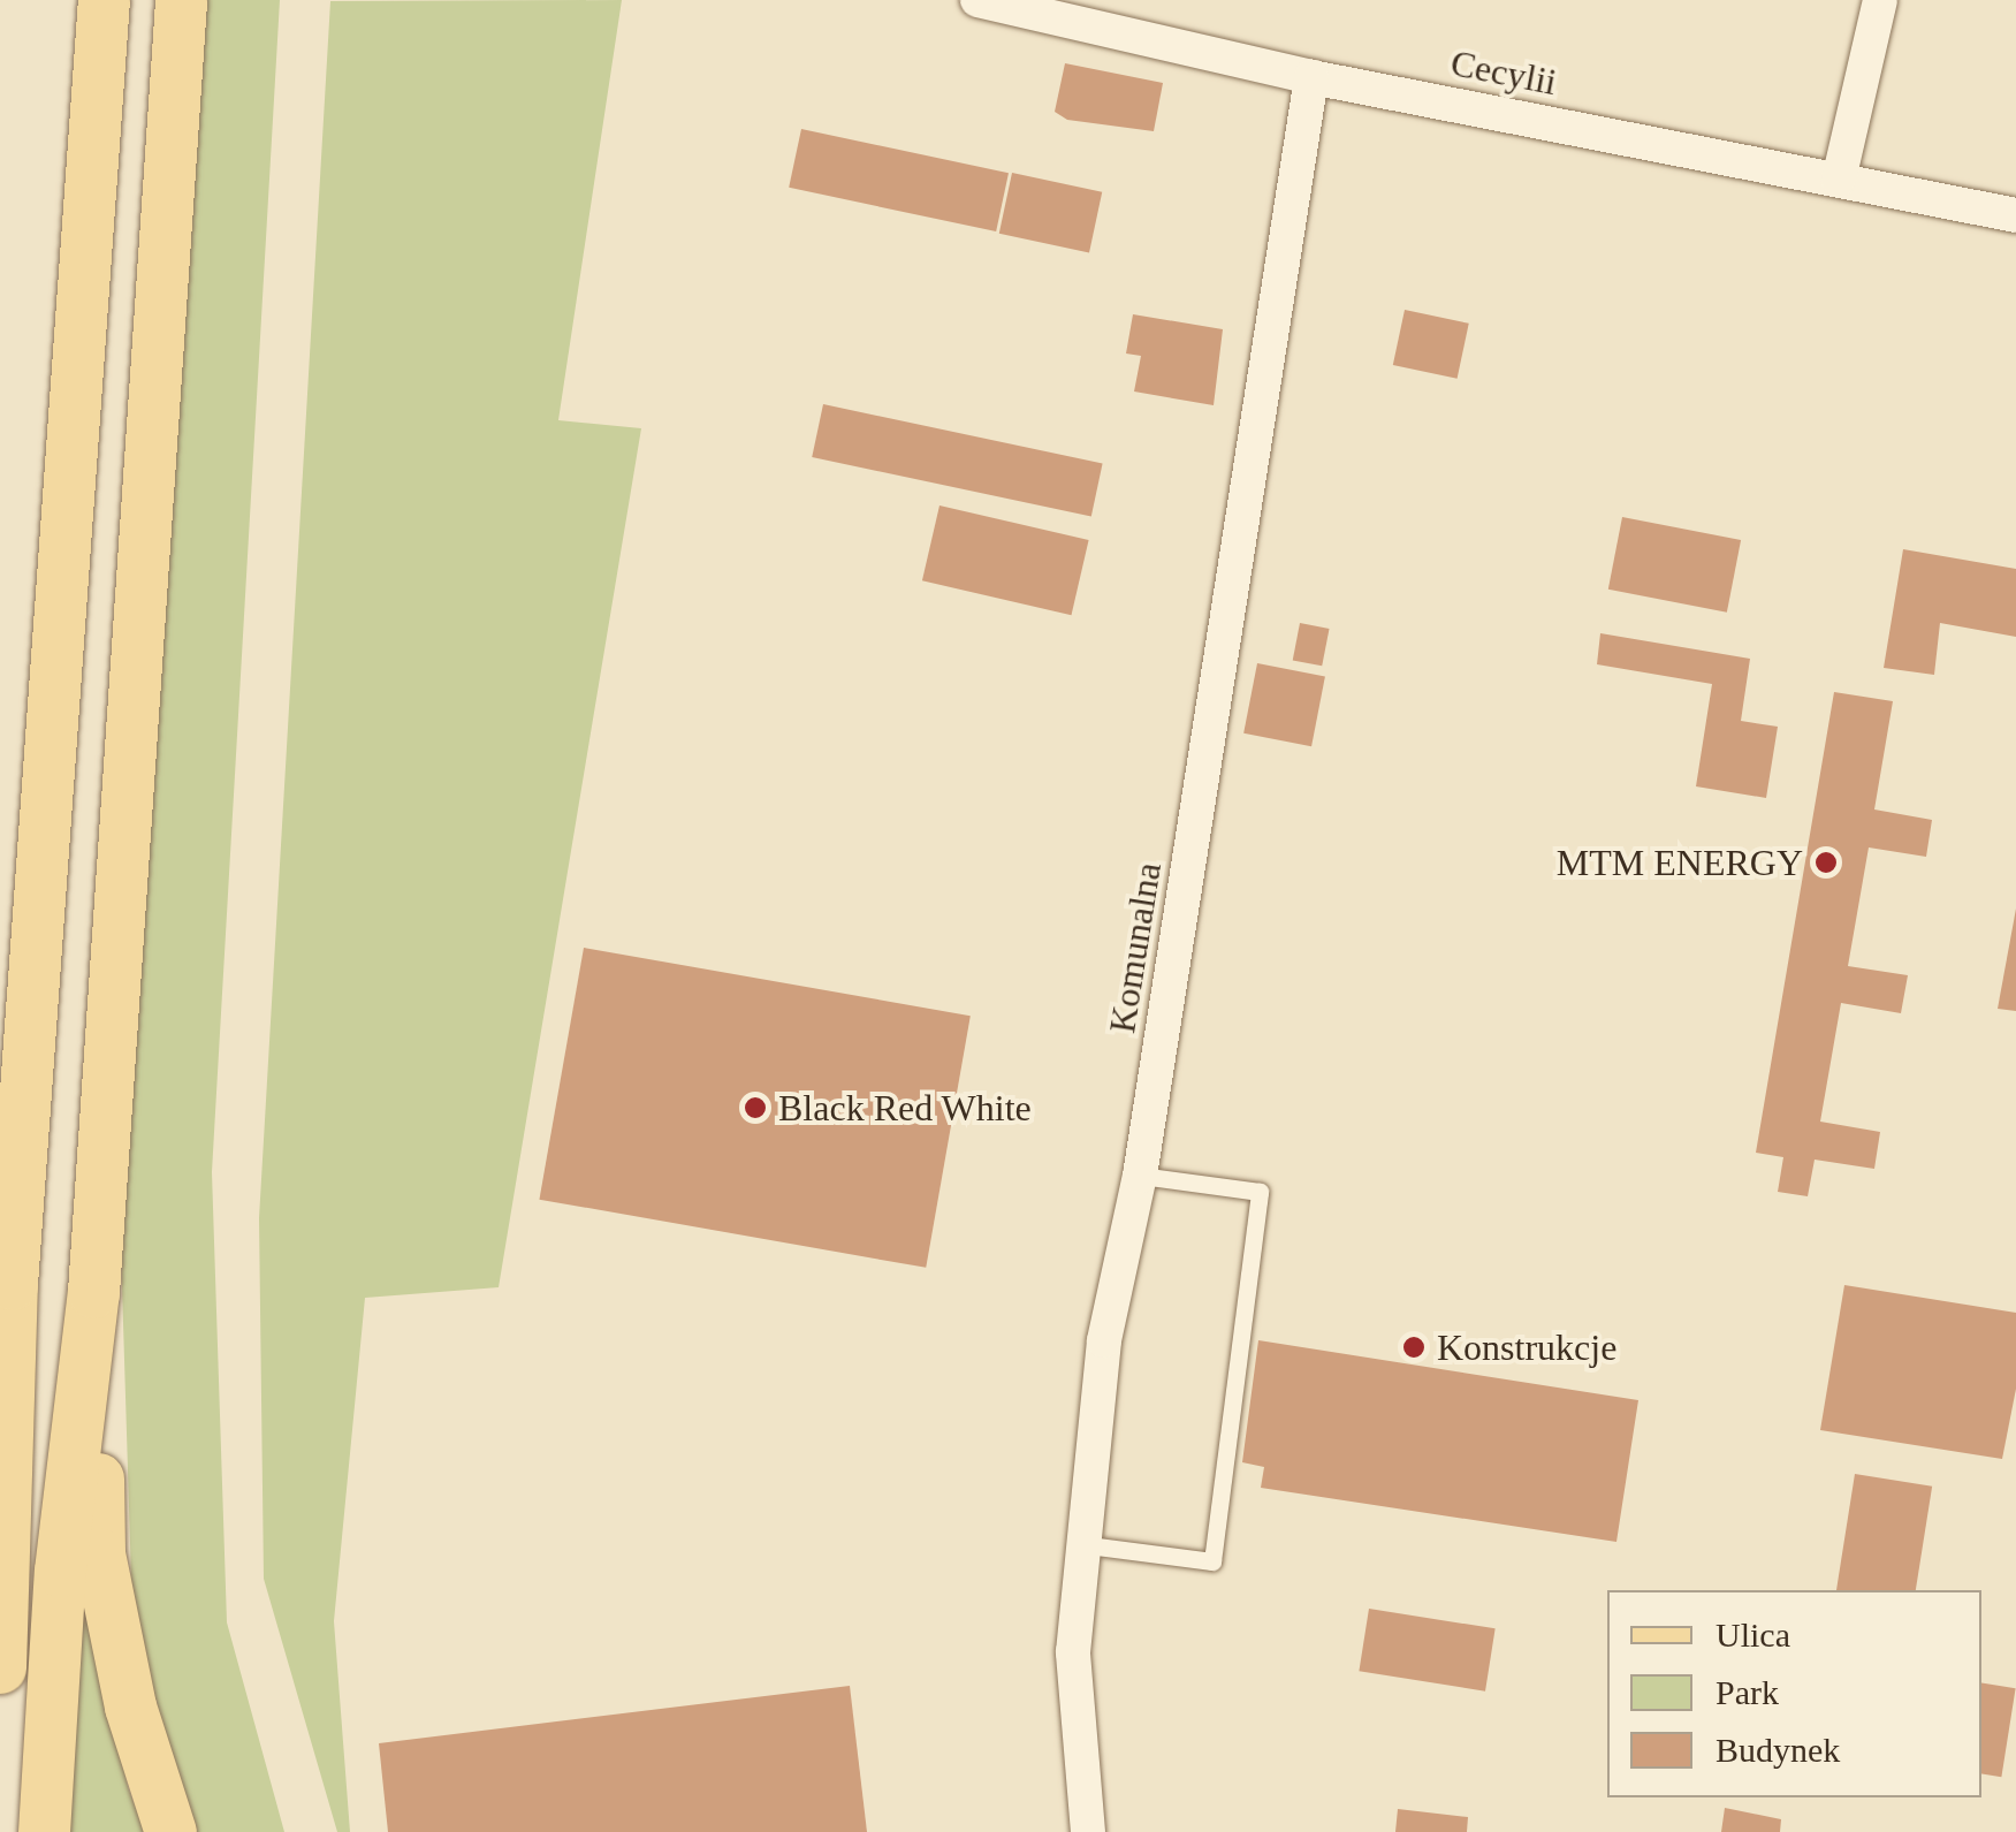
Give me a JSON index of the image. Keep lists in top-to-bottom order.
{
  "streets": {
    "street": ["Cecylii", "Komunalna"]
  },
  "crossings": [
    ["Cecylii", "Komunalna"]
  ],
  "places": ["MTM ENERGY", "Black Red White", "Konstrukcje"],
  "legend": ["Ulica", "Park", "Budynek"]
}
